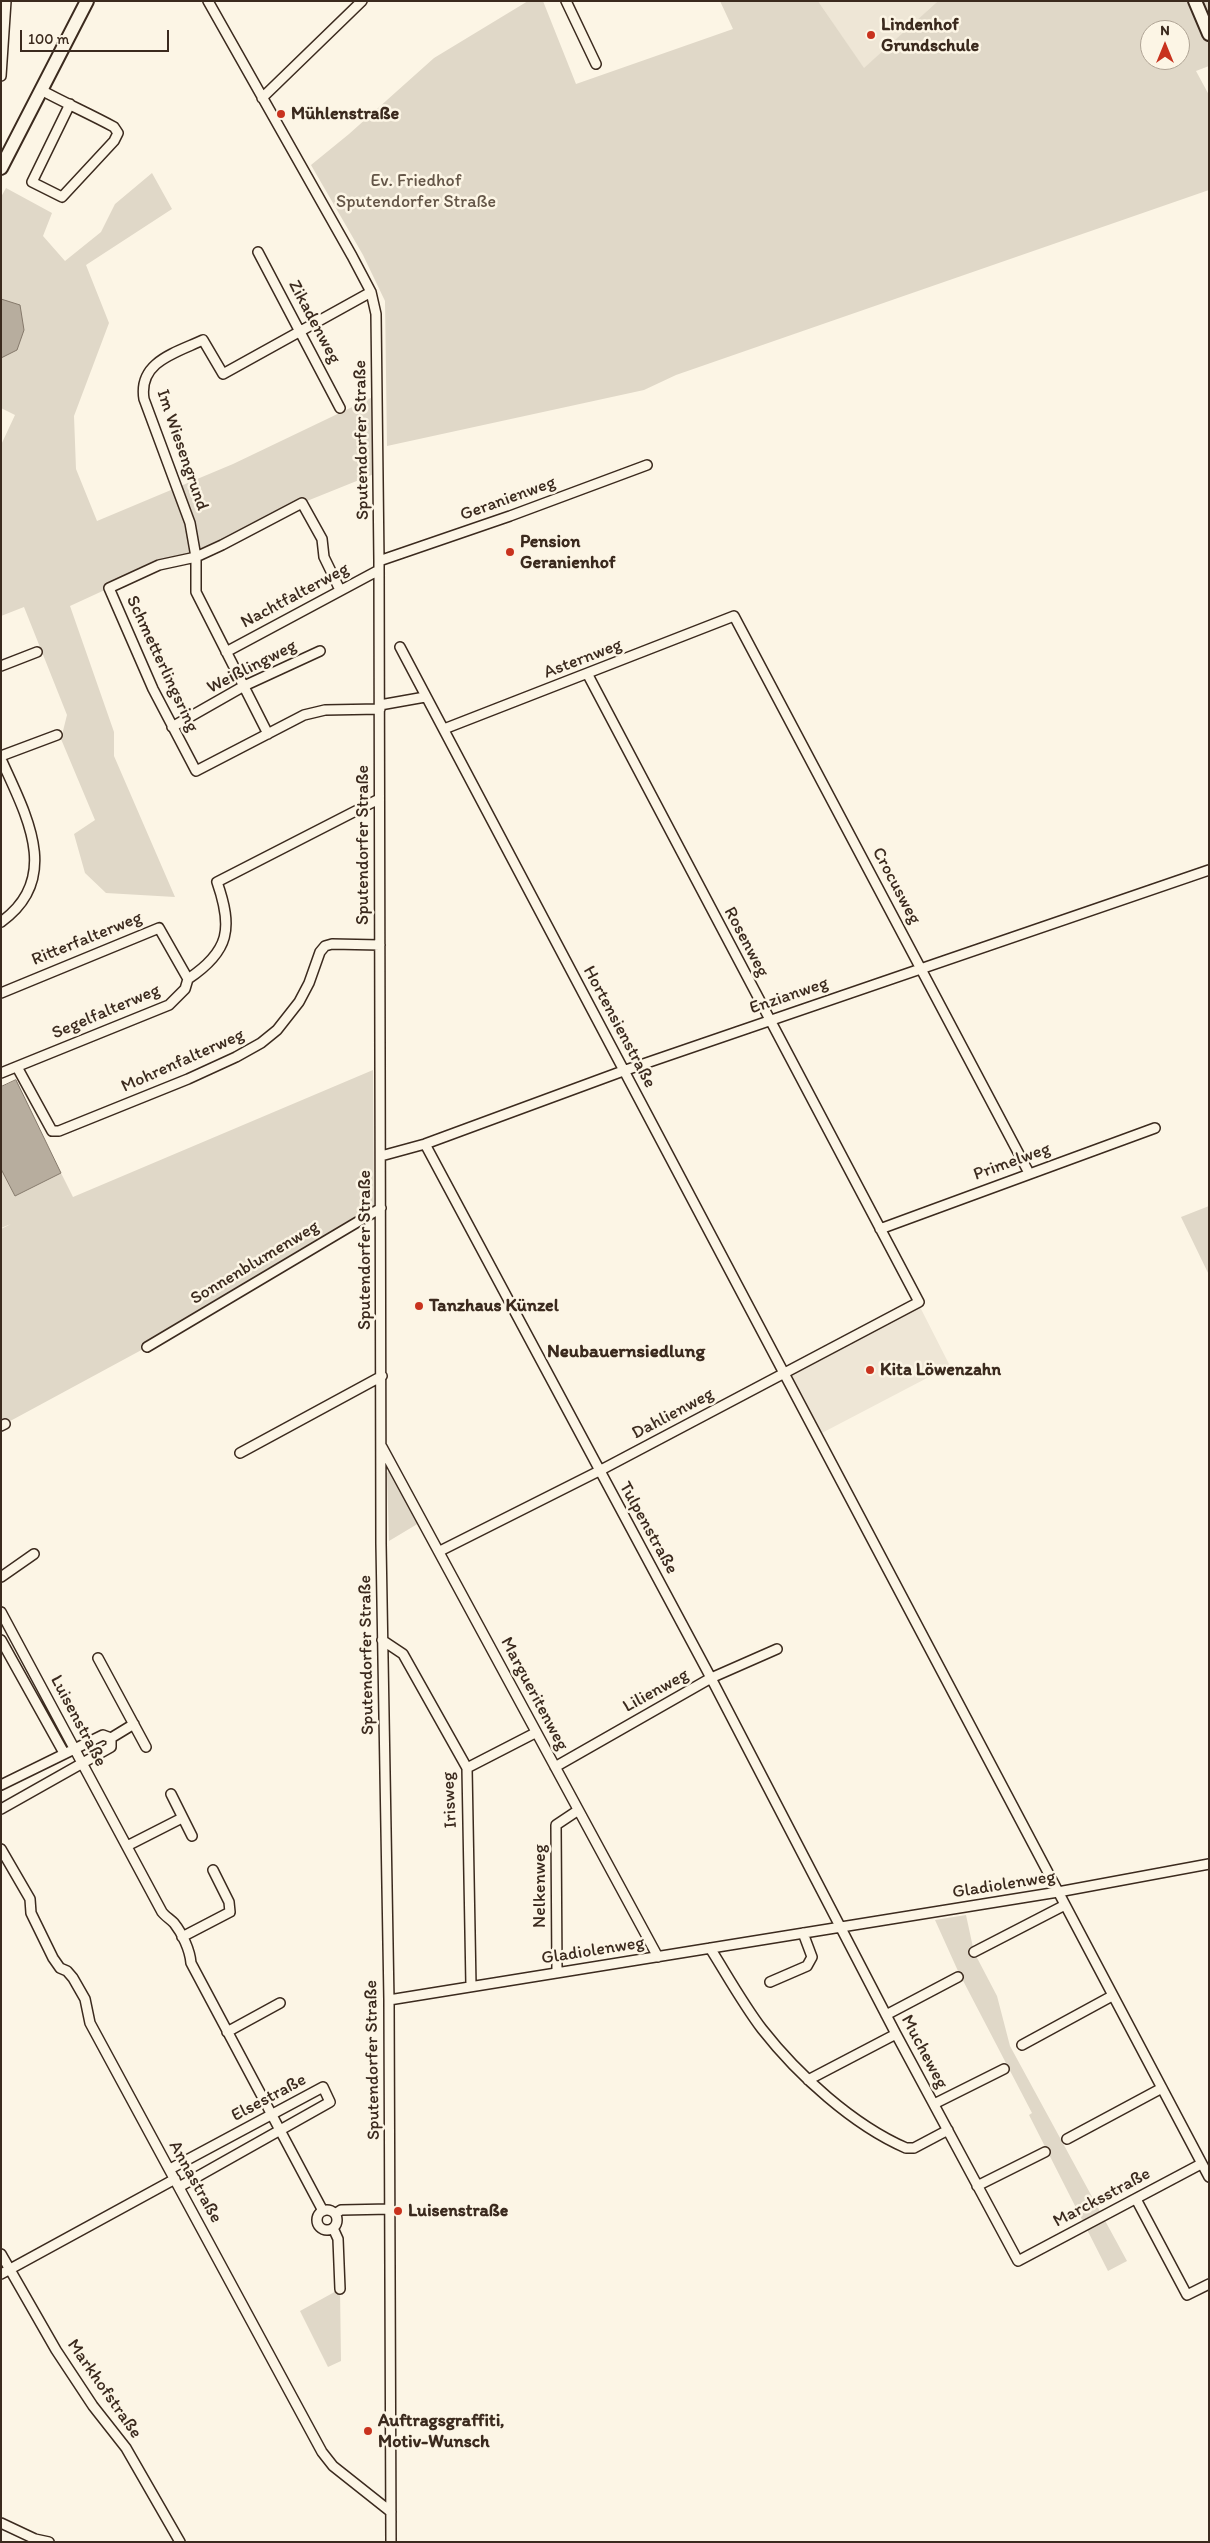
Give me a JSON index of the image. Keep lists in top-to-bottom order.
{
  "streets": {
    "street": [
      "Zikadenweg",
      "Sputendorfer Straße",
      "Im Wiesengrund",
      "Geranienweg",
      "Nachtfalterweg",
      "Asternweg",
      "Schmetterlingsring",
      "Weißlingweg",
      "Crocusweg",
      "Ritterfalterweg",
      "Rosenweg",
      "Enzianweg",
      "Segelfalterweg",
      "Hortensienstraße",
      "Mohrenfalterweg",
      "Primelweg",
      "Sonnenblumenweg",
      "Dahlienweg",
      "Tulpenstraße",
      "Lilienweg",
      "Margueritenweg",
      "Luisenstraße",
      "Irisweg",
      "Gladiolenweg",
      "Nelkenweg",
      "Mucheweg",
      "Elsestraße",
      "Annastraße",
      "Marcksstraße",
      "Markhofstraße"
    ]
  },
  "crossings": [
    ["Zikadenweg", "Im Wiesengrund"],
    ["Sputendorfer Straße", "Im Wiesengrund"],
    ["Sputendorfer Straße", "Geranienweg"],
    ["Sputendorfer Straße", "Nachtfalterweg"],
    ["Sputendorfer Straße", "Schmetterlingsring"],
    ["Sputendorfer Straße", "Enzianweg"],
    ["Sputendorfer Straße", "Segelfalterweg"],
    ["Sputendorfer Straße", "Mohrenfalterweg"],
    ["Sputendorfer Straße", "Sonnenblumenweg"],
    ["Sputendorfer Straße", "Margueritenweg"],
    ["Sputendorfer Straße", "Irisweg"],
    ["Sputendorfer Straße", "Gladiolenweg"],
    ["Sputendorfer Straße", "Annastraße"],
    ["Im Wiesengrund", "Nachtfalterweg"],
    ["Im Wiesengrund", "Schmetterlingsring"],
    ["Im Wiesengrund", "Weißlingweg"],
    ["Geranienweg", "Nachtfalterweg"],
    ["Nachtfalterweg", "Schmetterlingsring"],
    ["Asternweg", "Crocusweg"],
    ["Asternweg", "Rosenweg"],
    ["Asternweg", "Hortensienstraße"],
    ["Schmetterlingsring", "Weißlingweg"],
    ["Crocusweg", "Enzianweg"],
    ["Crocusweg", "Primelweg"],
    ["Ritterfalterweg", "Segelfalterweg"],
    ["Rosenweg", "Enzianweg"],
    ["Rosenweg", "Primelweg"],
    ["Rosenweg", "Dahlienweg"],
    ["Enzianweg", "Hortensienstraße"],
    ["Enzianweg", "Tulpenstraße"],
    ["Segelfalterweg", "Mohrenfalterweg"],
    ["Hortensienstraße", "Dahlienweg"],
    ["Hortensienstraße", "Gladiolenweg"],
    ["Hortensienstraße", "Marcksstraße"],
    ["Dahlienweg", "Tulpenstraße"],
    ["Dahlienweg", "Margueritenweg"],
    ["Tulpenstraße", "Lilienweg"],
    ["Tulpenstraße", "Gladiolenweg"],
    ["Tulpenstraße", "Mucheweg"],
    ["Lilienweg", "Margueritenweg"],
    ["Margueritenweg", "Gladiolenweg"],
    ["Margueritenweg", "Nelkenweg"],
    ["Luisenstraße", "Elsestraße"],
    ["Irisweg", "Gladiolenweg"],
    ["Gladiolenweg", "Nelkenweg"],
    ["Gladiolenweg", "Mucheweg"],
    ["Mucheweg", "Marcksstraße"],
    ["Elsestraße", "Annastraße"],
    ["Elsestraße", "Markhofstraße"]
  ],
  "districts": ["Neubauernsiedlung"],
  "parks": ["Ev. Friedhof Sputendorfer Straße"],
  "places": [
    "Lindenhof Grundschule",
    "Mühlenstraße",
    "Pension Geranienhof",
    "Tanzhaus Künzel",
    "Kita Löwenzahn",
    "Luisenstraße",
    "Auftragsgraffiti, Motiv-Wunsch"
  ],
  "scale_bar": "100 m",
  "north": "top"
}
